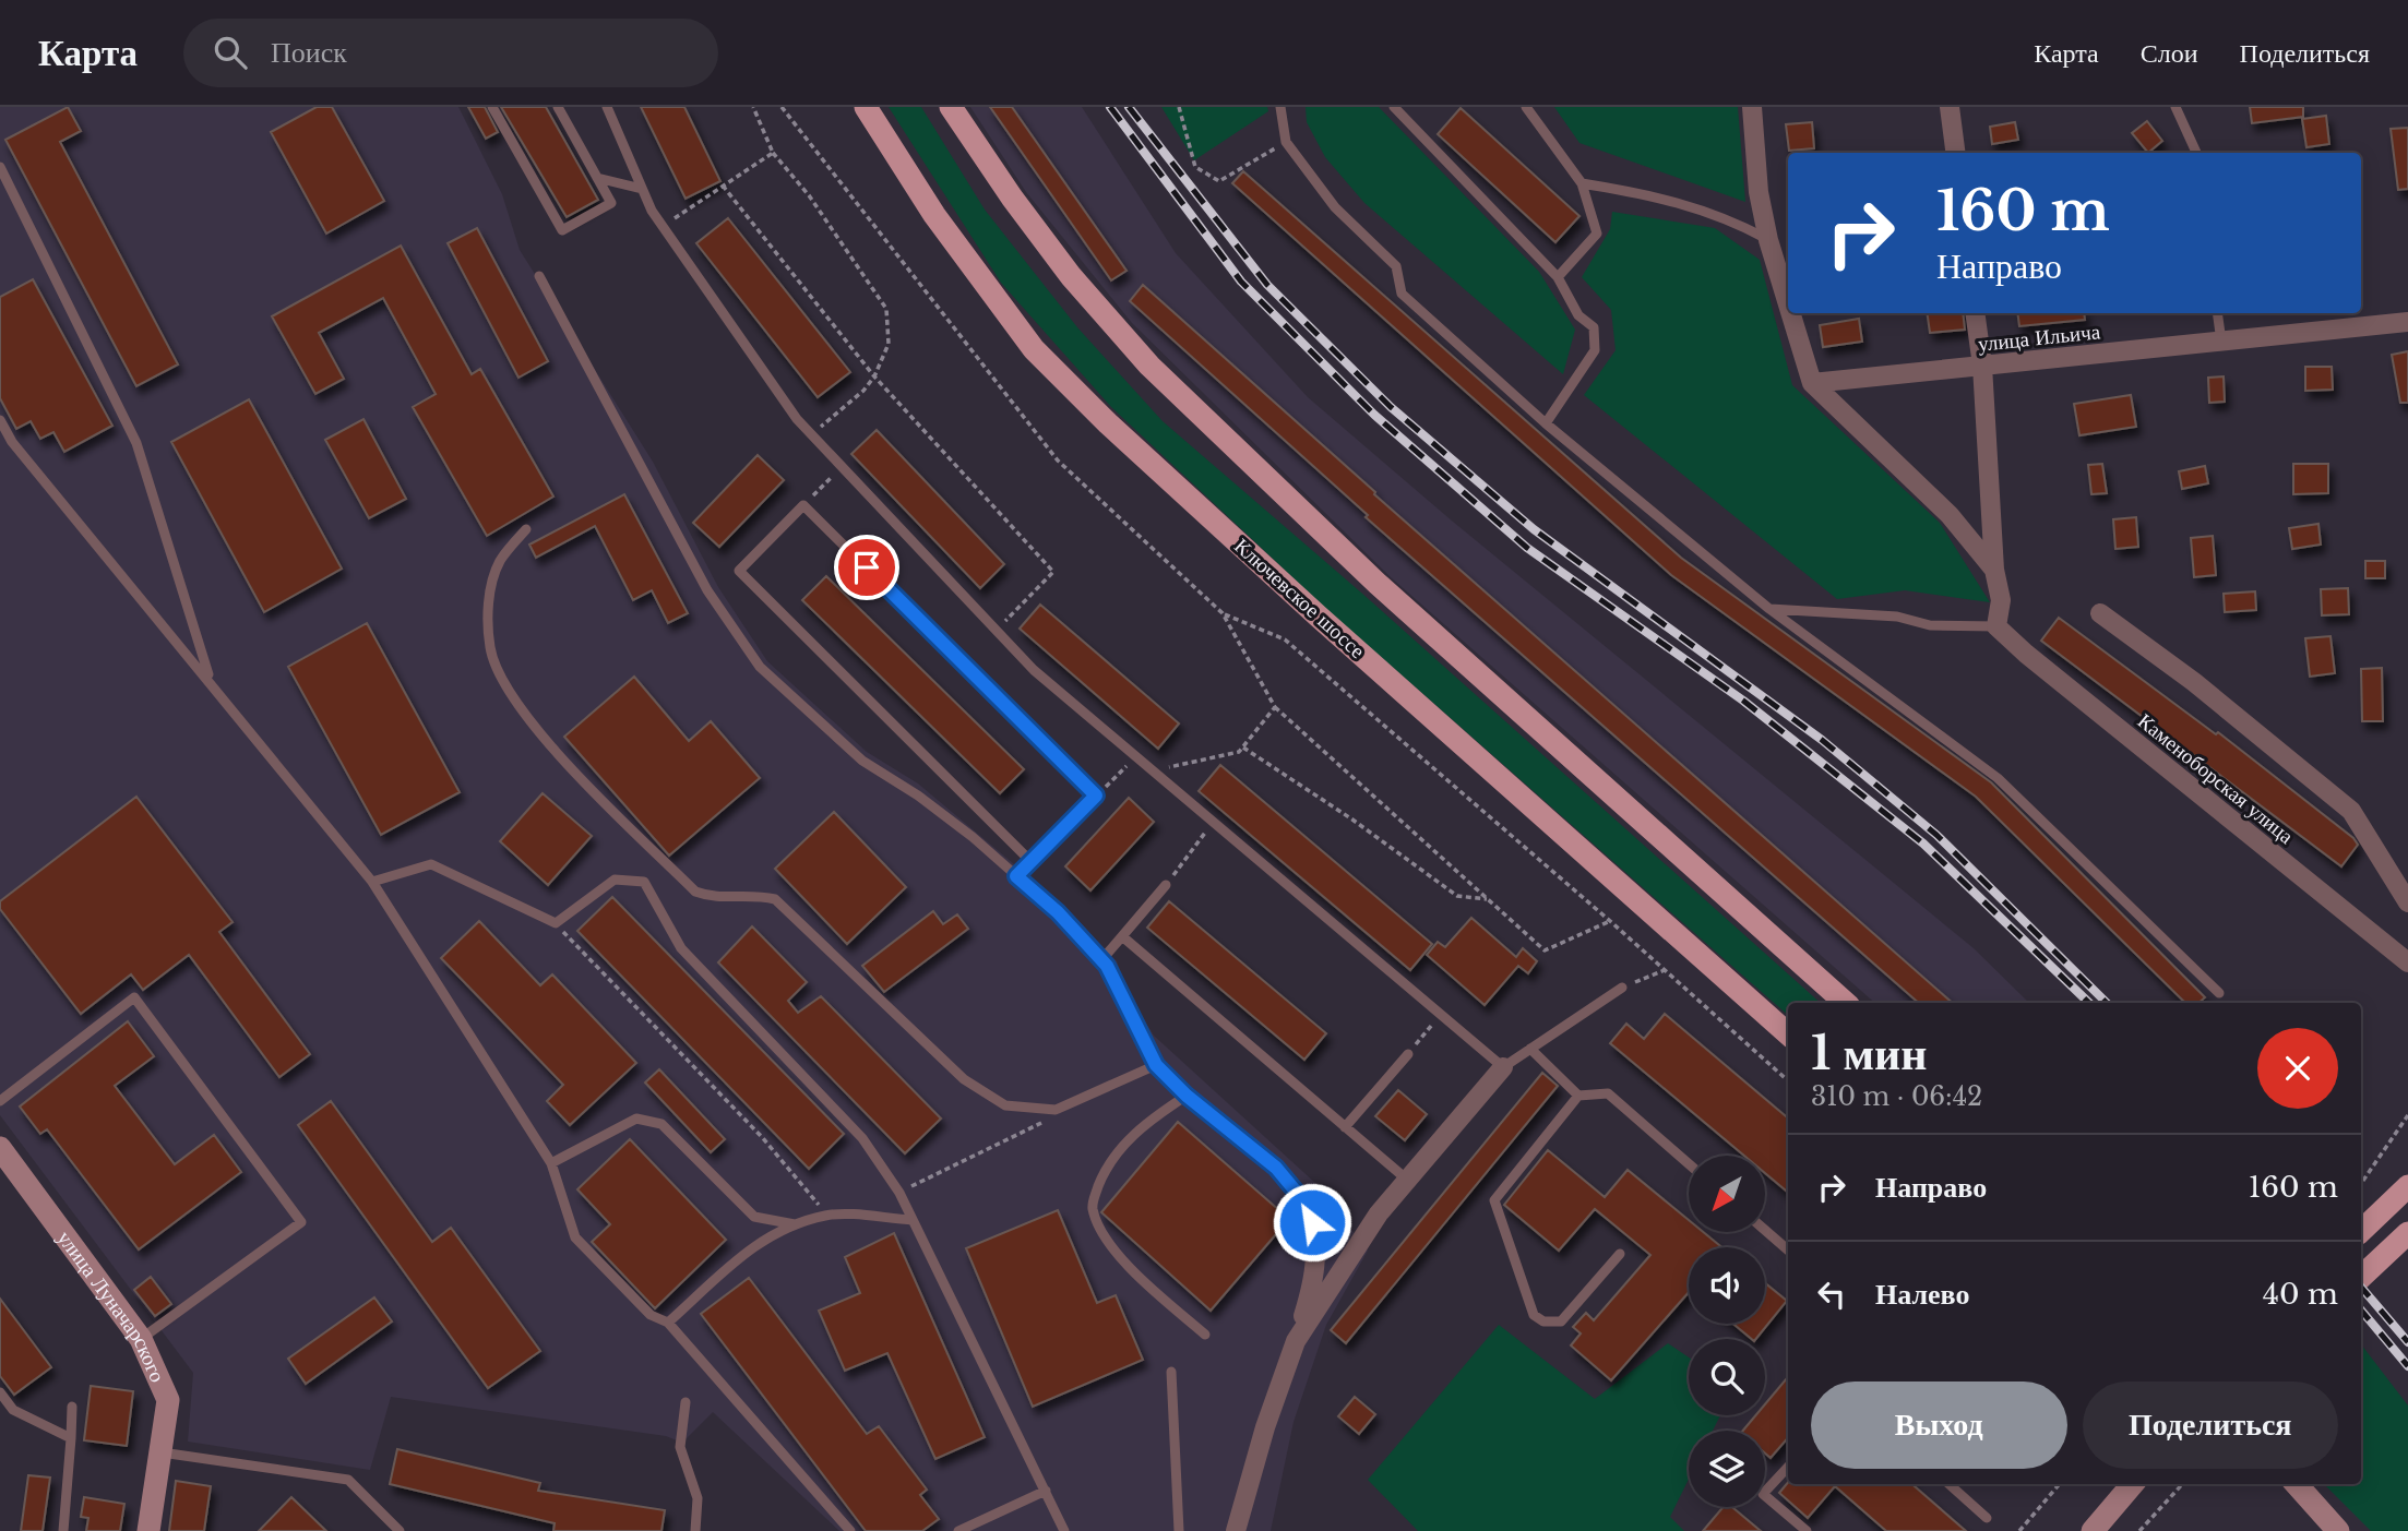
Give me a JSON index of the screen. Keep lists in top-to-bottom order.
{
  "streets": {
    "main road": ["Ключевское шоссе"],
    "street": ["улица Ильича", "Каменоборская улица", "улица Луначарского"]
  },
  "north": "bottom left",
  "page": {
    "header": "Карта",
    "search": "Поиск",
    "nav": ["Карта", "Слои", "Поделиться"],
    "turn": ["160 m", "Направо"],
    "heading": ["1 мин", "310 m · 06:42"],
    "list": [
      {
        "name": "Направо",
        "value": "160 m"
      },
      {
        "name": "Налево",
        "value": "40 m"
      }
    ],
    "buttons": ["Выход", "Поделиться"]
  }
}
